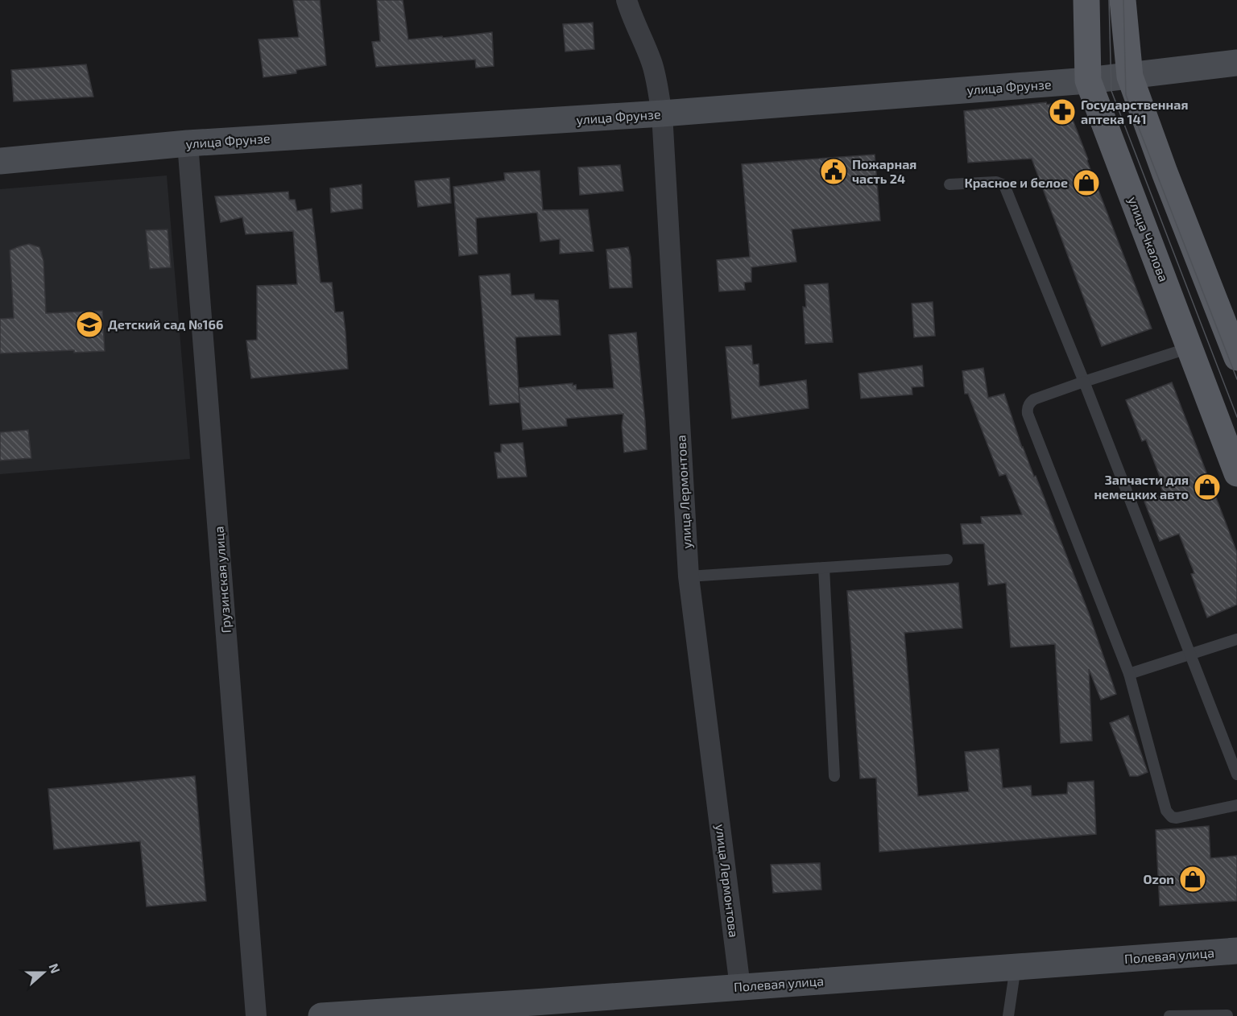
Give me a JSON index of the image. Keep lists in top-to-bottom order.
{
  "streets": {
    "main road": ["улица Чкалова"],
    "street": [
      "улица Фрунзе",
      "улица Лермонтова",
      "Грузинская улица",
      "Полевая улица"
    ]
  },
  "crossings": [
    ["улица Фрунзе", "улица Чкалова"],
    ["улица Фрунзе", "улица Лермонтова"],
    ["улица Фрунзе", "Грузинская улица"],
    ["улица Лермонтова", "Полевая улица"]
  ],
  "places": {
    "pharmacy": ["Государственная аптека 141"],
    "public building": ["Пожарная часть 24"],
    "shop": ["Красное и белое", "Запчасти для немецких авто", "Ozon"],
    "school or university": ["Детский сад №166"]
  },
  "north": "right"
}
